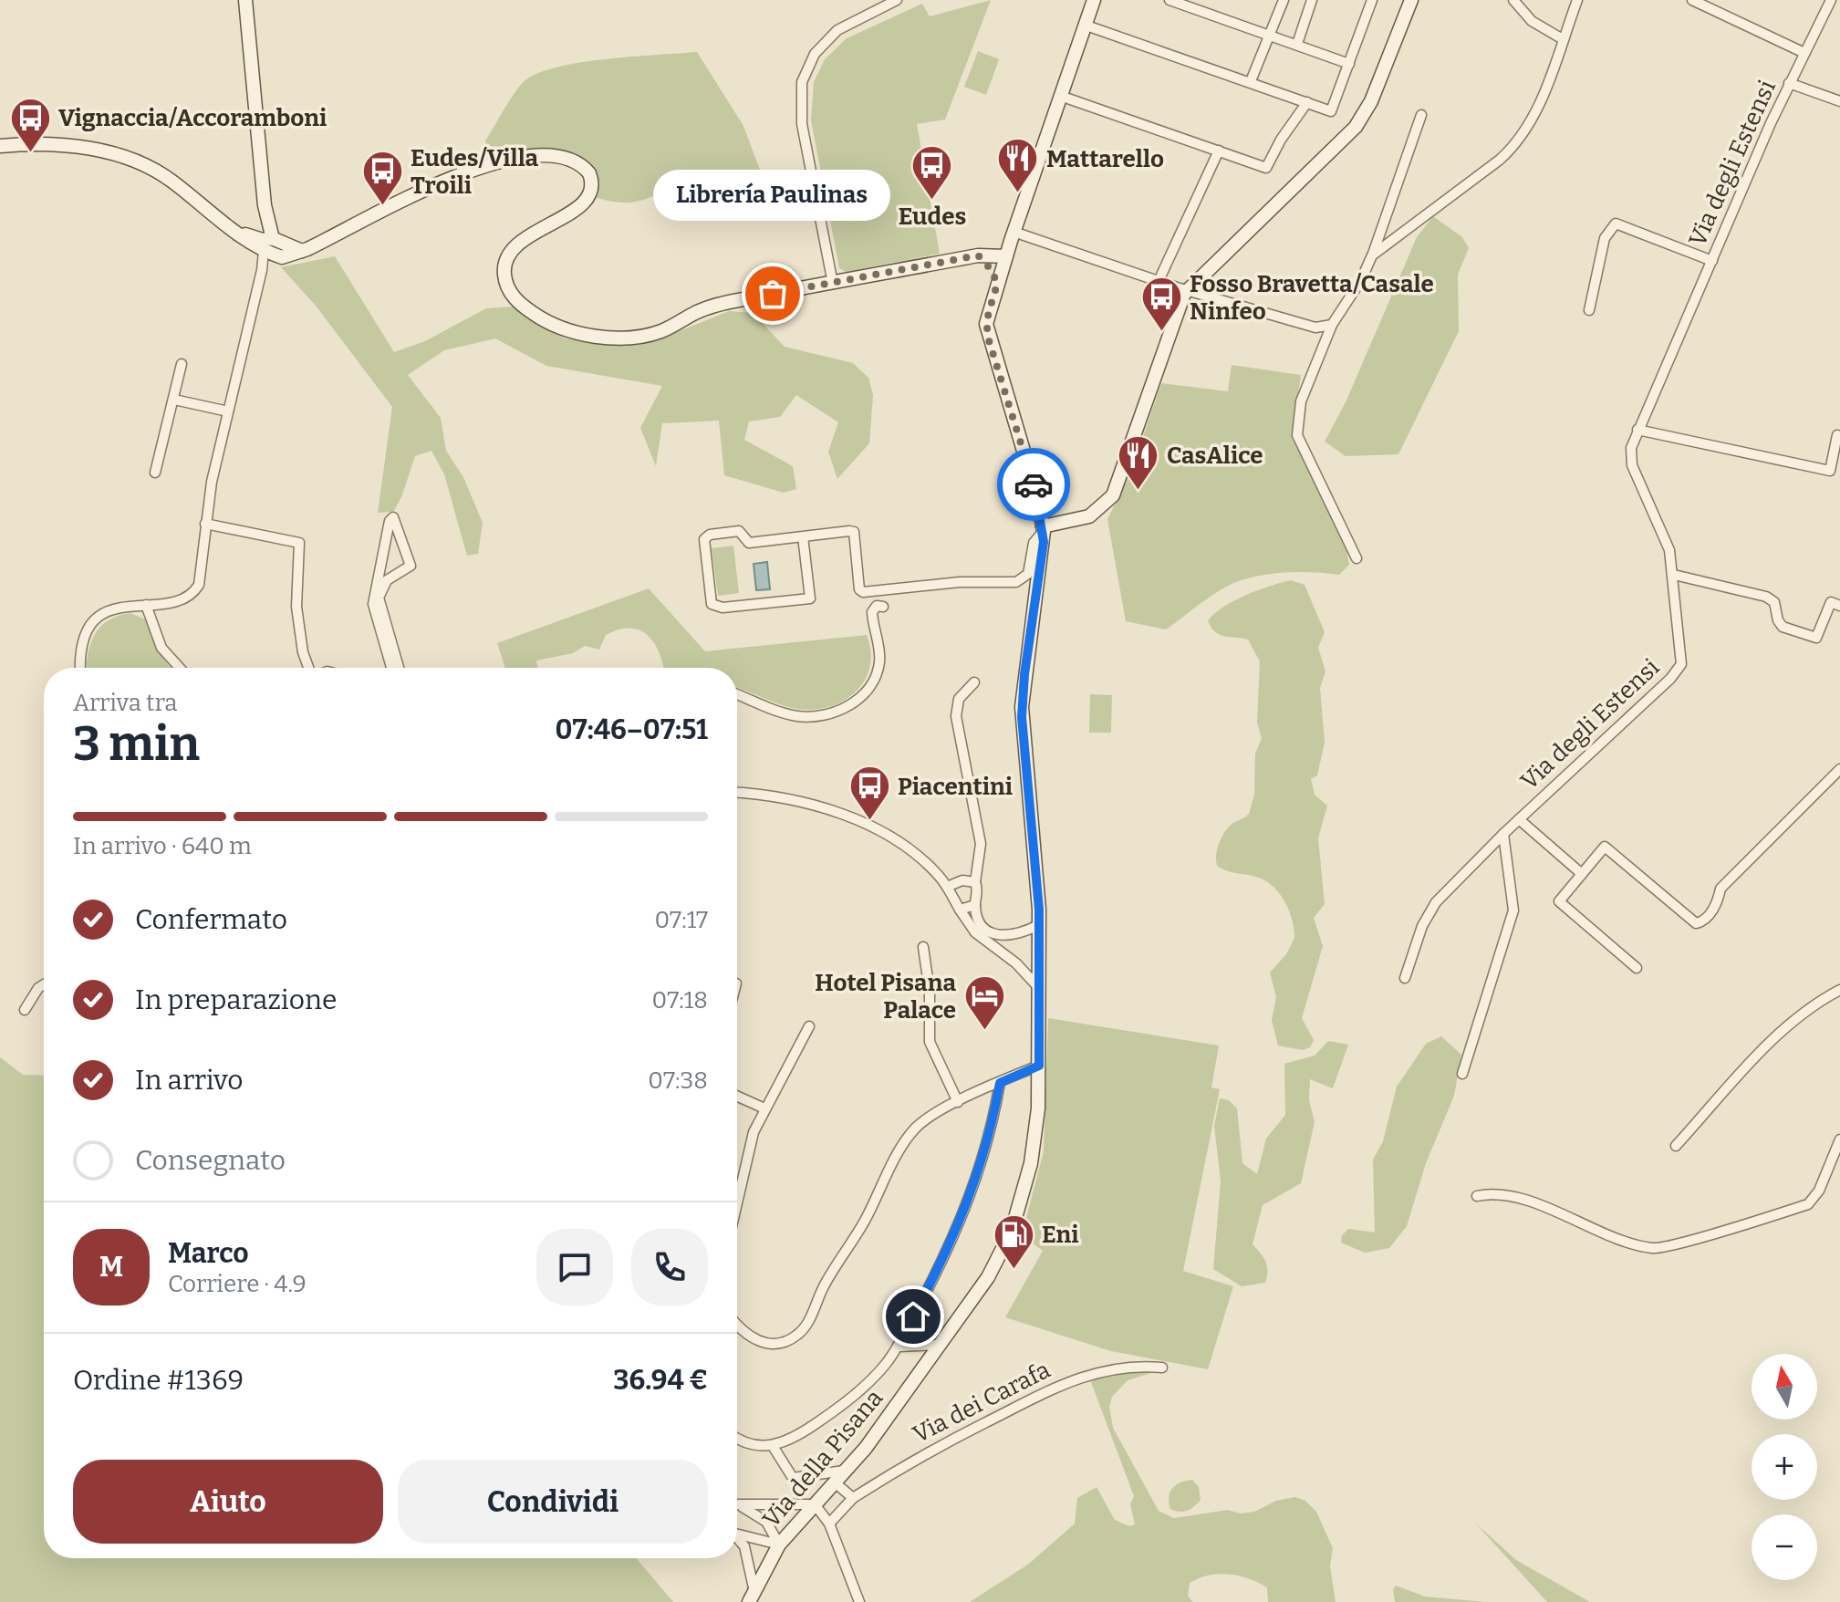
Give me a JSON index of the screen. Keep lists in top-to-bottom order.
{
  "streets": {
    "main road": ["Via della Pisana"],
    "street": ["Via degli Estensi", "Via dei Carafa"]
  },
  "places": {
    "bus stop": [
      "Vignaccia/Accoramboni",
      "Eudes",
      "Eudes/Villa Troili",
      "Fosso Bravetta/Casale Ninfeo",
      "Piacentini"
    ],
    "restaurant": ["Mattarello", "CasAlice"],
    "other": ["Librería Paulinas"],
    "hotel": ["Hotel Pisana Palace"],
    "fuel station": ["Eni"]
  },
  "north": "top",
  "page": {
    "bubble": "Librería Paulinas",
    "heading": ["3 min", "Arriva tra", "07:46–07:51"],
    "panel": [
      "Marco",
      "Corriere · 4.9",
      "Ordine #1369",
      "36.94 €"
    ],
    "bar": "In arrivo · 640 m",
    "list": [
      ["Confermato", "07:17"],
      ["In preparazione", "07:18"],
      ["In arrivo", "07:38"],
      "Consegnato"
    ],
    "round": "M",
    "map_buttons": ["+", "−"],
    "buttons": ["Aiuto", "Condividi"]
  }
}
